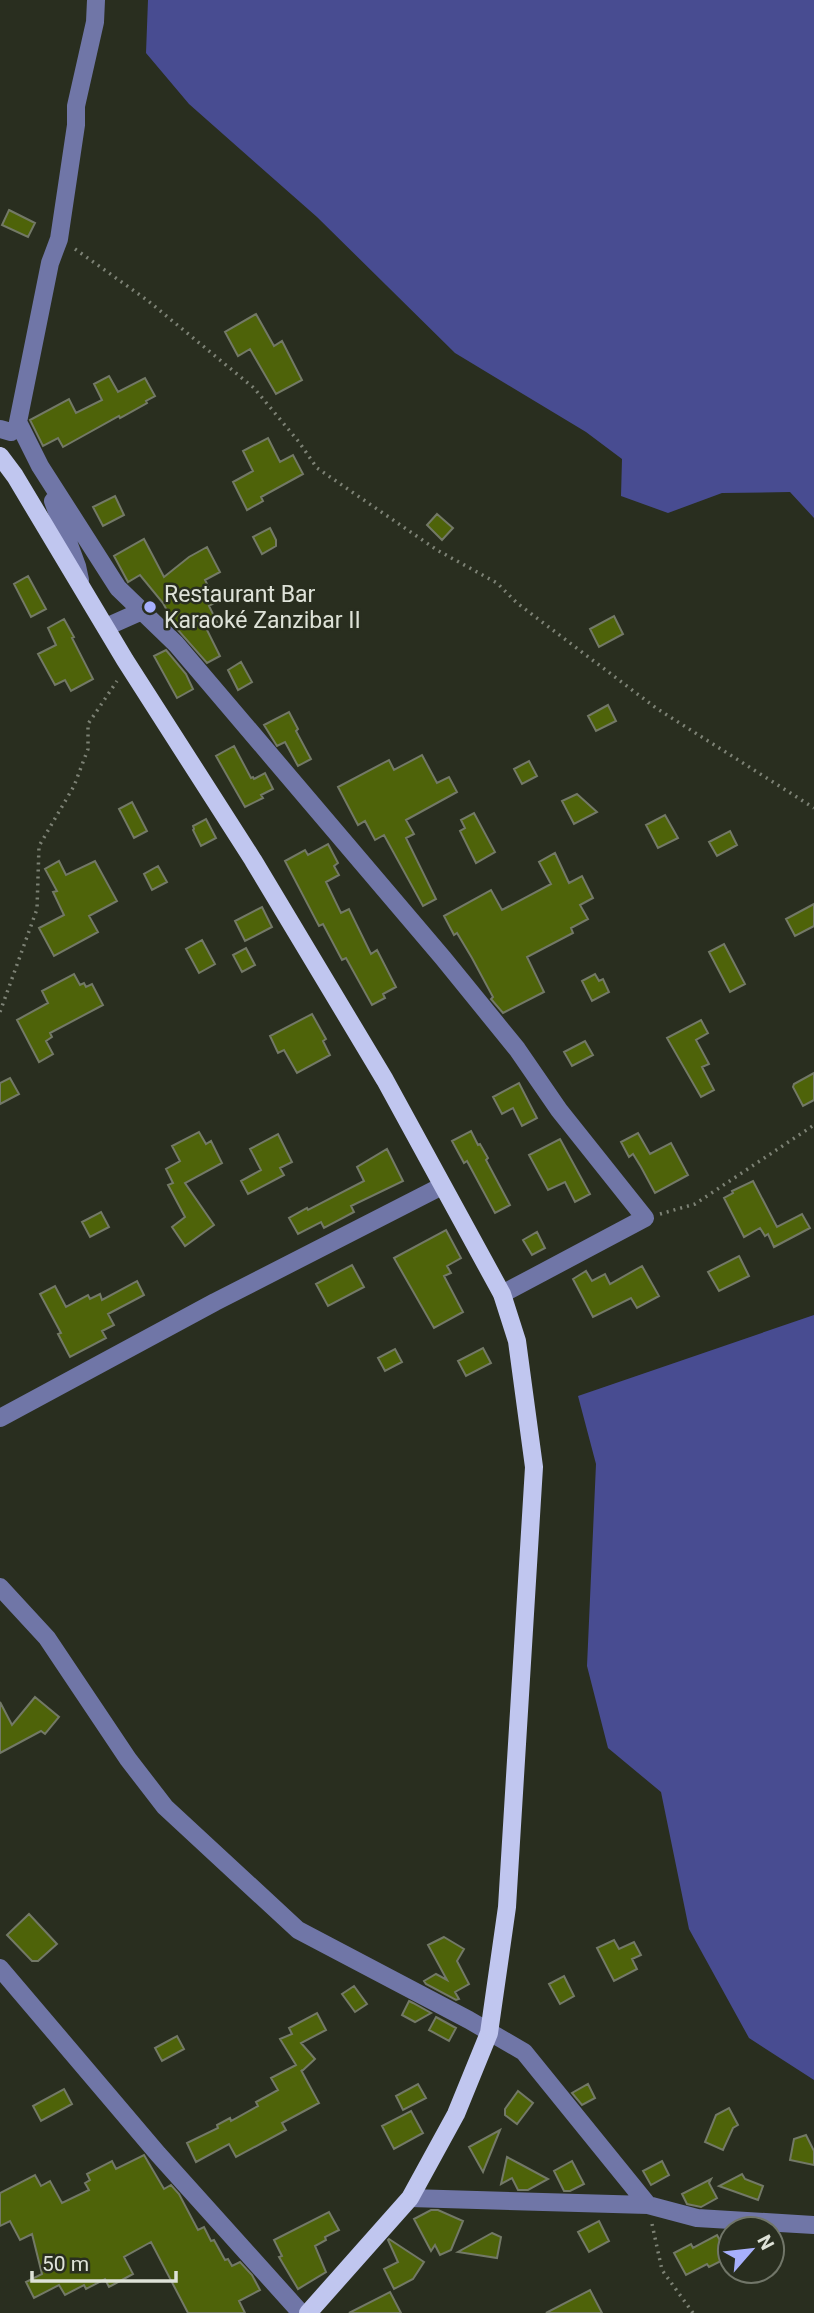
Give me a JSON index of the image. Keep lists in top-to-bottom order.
{
  "places": ["Restaurant Bar Karaoké Zanzibar II"],
  "scale_bar": "50 m",
  "north": "top right"
}
